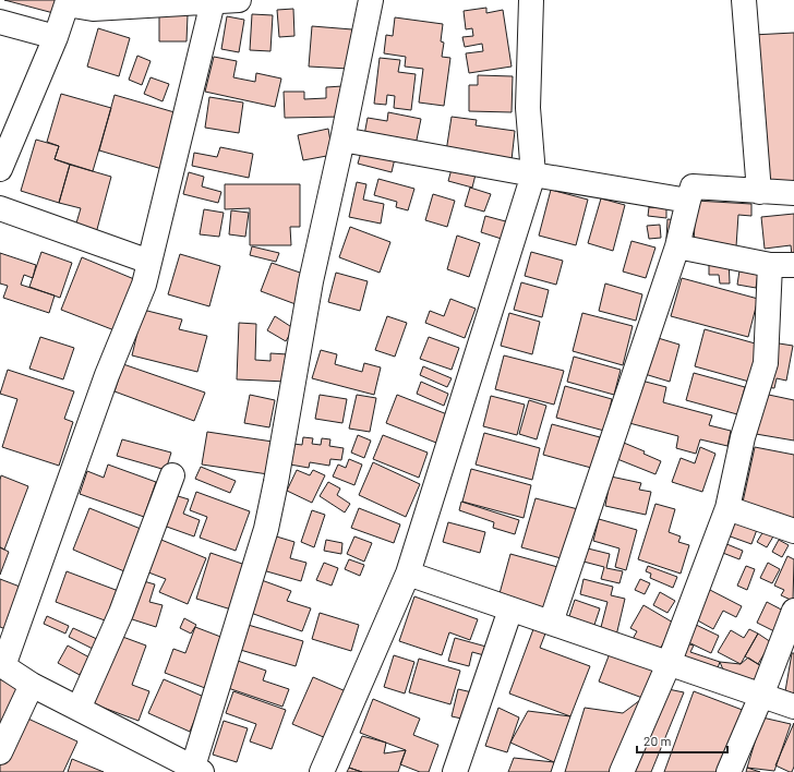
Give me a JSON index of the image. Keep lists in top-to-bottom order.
{
  "scale_bar": "20 m"
}
